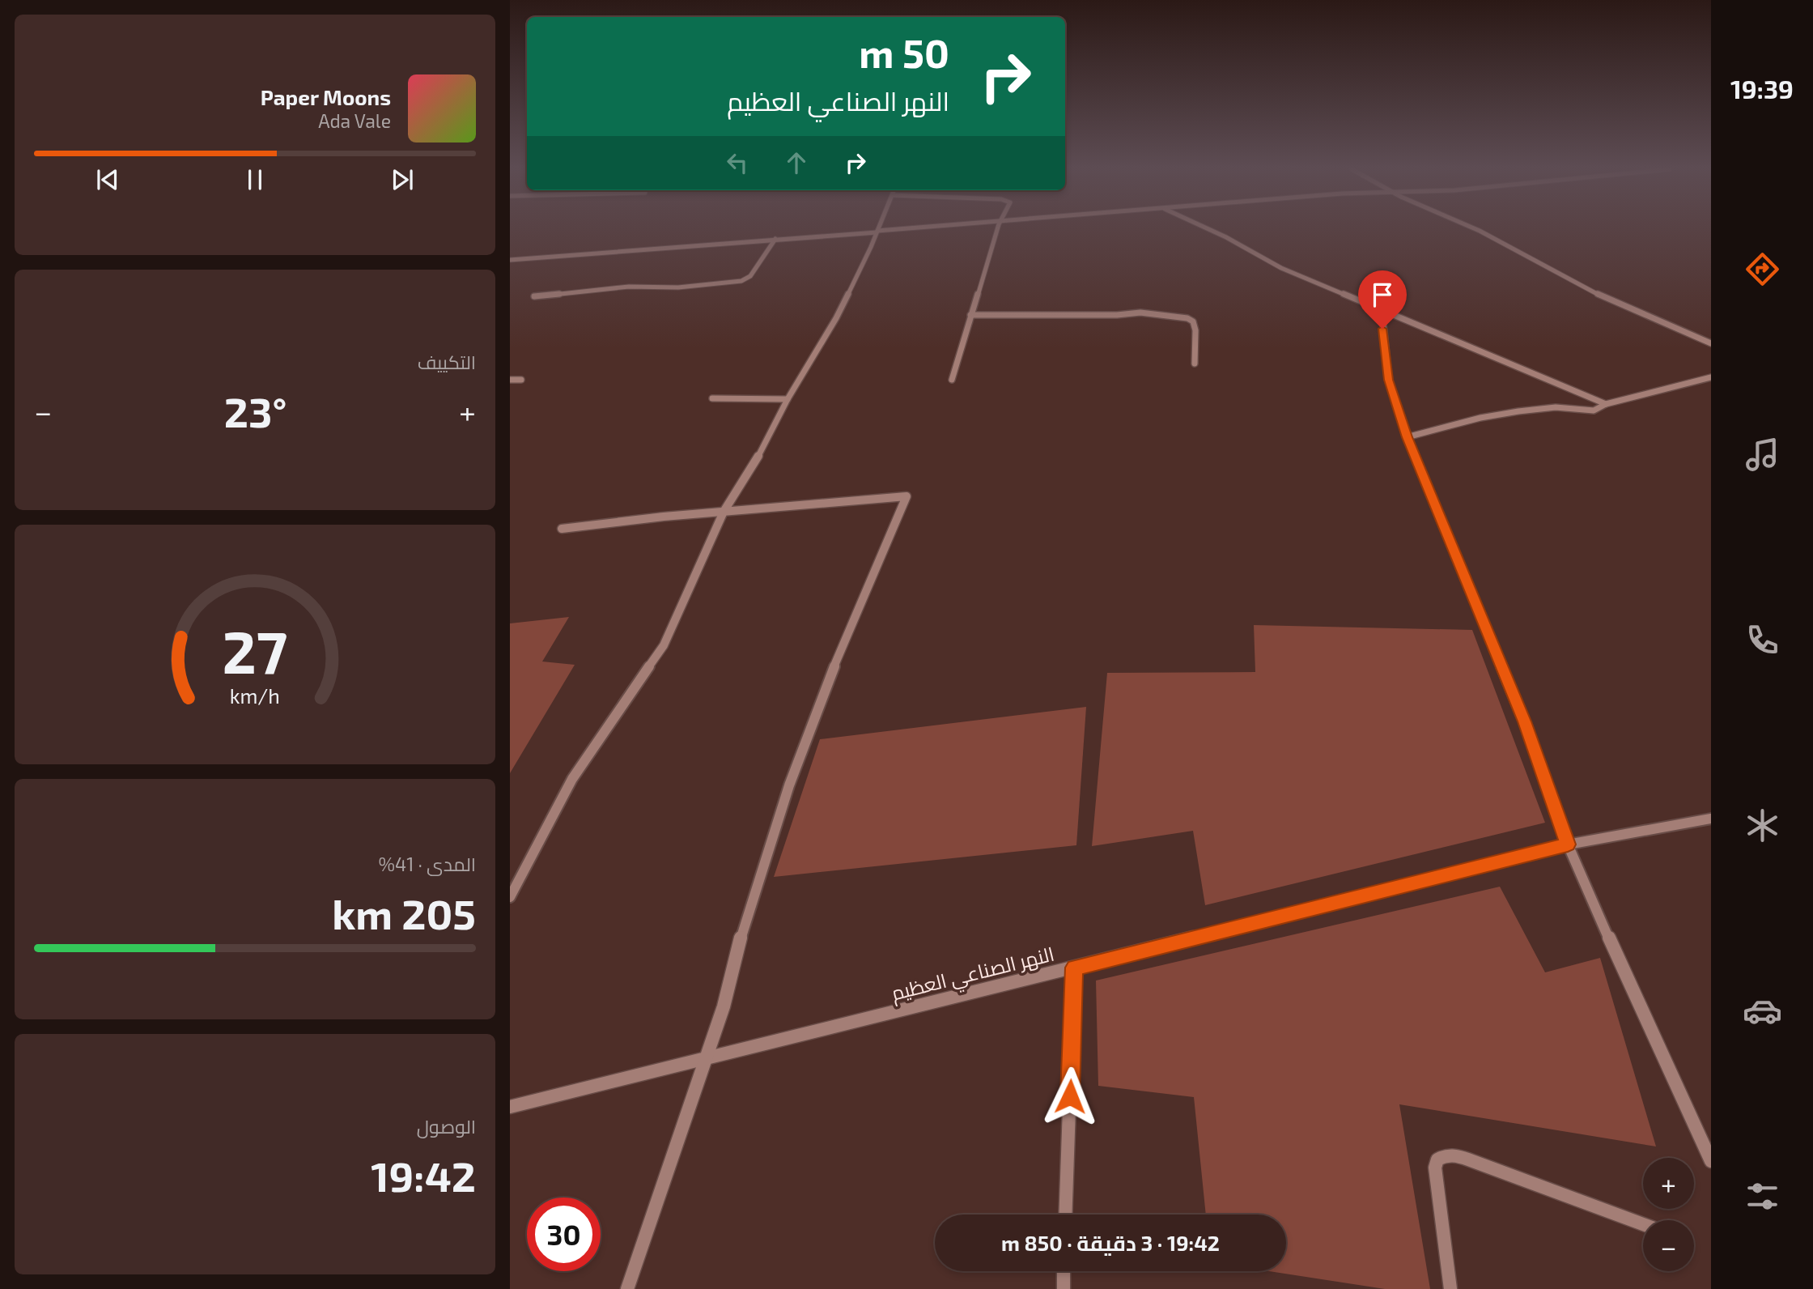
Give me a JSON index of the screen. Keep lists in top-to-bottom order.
{
  "streets": {
    "street": ["النهر الصناعي العظيم"]
  },
  "page": {
    "tabs": "19:39",
    "turn": ["50 m", "النهر الصناعي العظيم"],
    "song": ["Paper Moons", "Ada Vale"],
    "tile": [
      "التكييف",
      ["المدى · 41%", "205 km"],
      ["الوصول", "19:42"]
    ],
    "heat": ["−", "23°", "+"],
    "map_buttons": ["+", "−"],
    "limit": "30",
    "trip": "19:42 · 3 دقيقة · 850 m",
    "gauge": ["27", "km/h"]
  }
}
